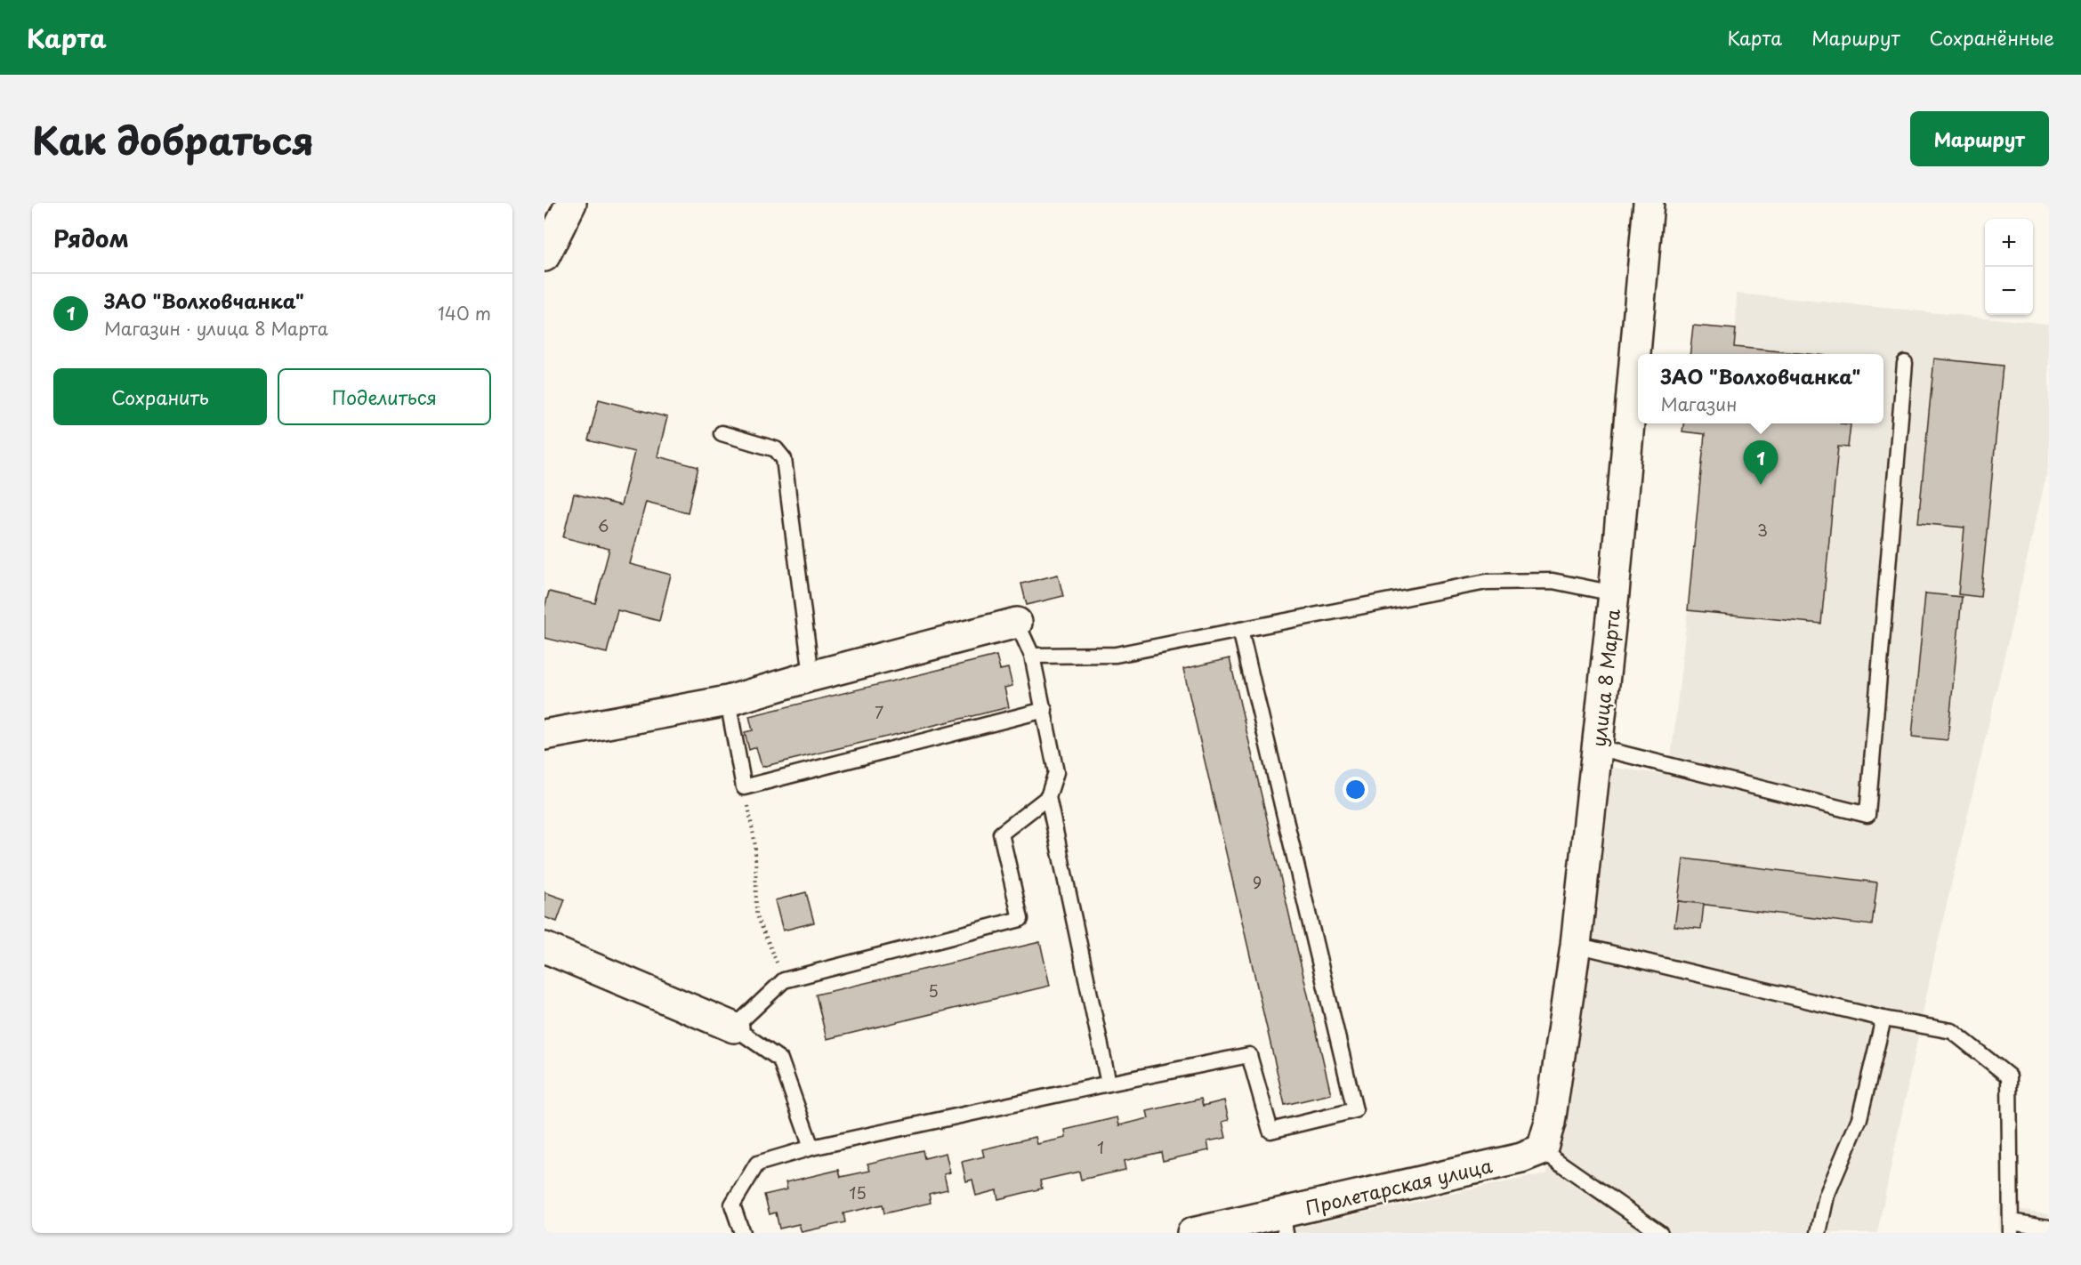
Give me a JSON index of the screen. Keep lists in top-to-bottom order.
{
  "streets": {
    "street": ["улица 8 Марта", "Пролетарская улица"]
  },
  "crossings": [
    ["улица 8 Марта", "Пролетарская улица"]
  ],
  "house_numbers": [
    "6",
    "3",
    "7",
    "9",
    "5",
    "1",
    "15"
  ],
  "page": {
    "header": "Карта",
    "nav": ["Карта", "Маршрут", "Сохранённые"],
    "title": "Как добраться",
    "buttons": [
      "Маршрут",
      ["Сохранить", "Поделиться"]
    ],
    "heading": "Рядом",
    "map_buttons": ["+", "−"],
    "list": [
      {
        "mark": "1",
        "name": "ЗАО \"Волховчанка\"",
        "note": "Магазин · улица 8 Марта",
        "value": "140 m"
      }
    ],
    "popup": ["ЗАО \"Волховчанка\"", "Магазин"],
    "pins": "1"
  }
}
